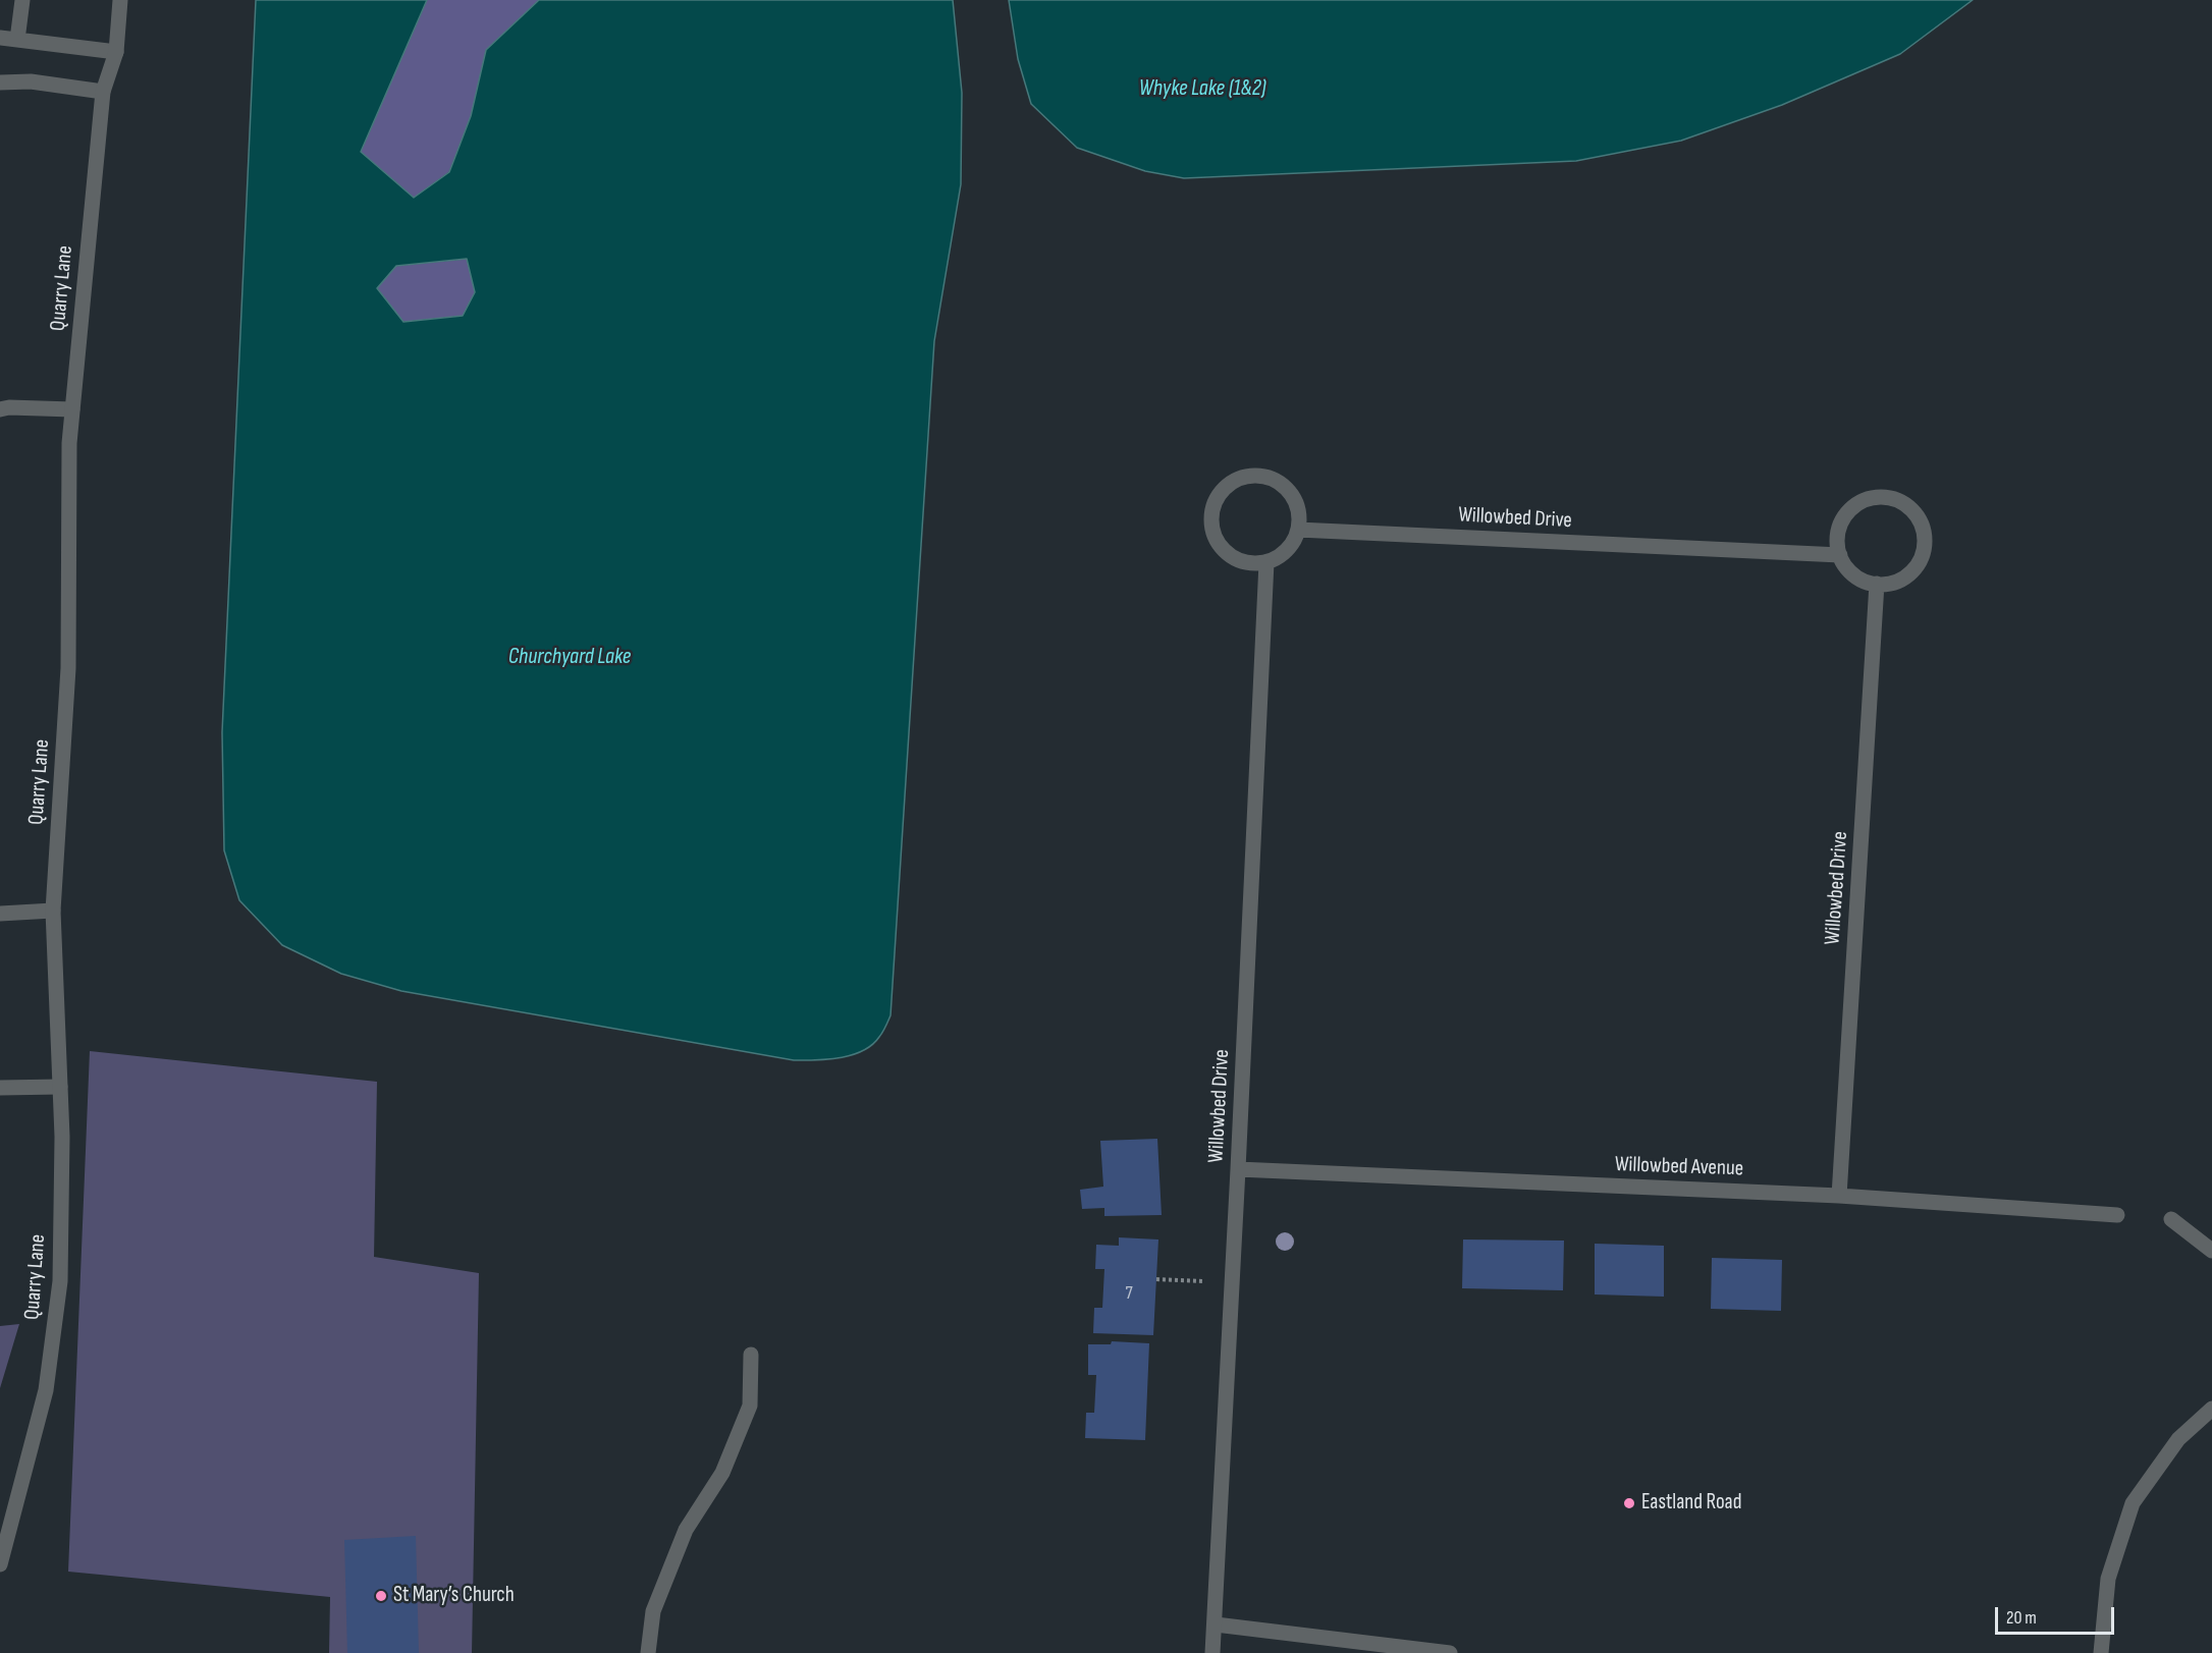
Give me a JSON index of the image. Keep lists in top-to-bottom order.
{
  "streets": {
    "street": ["Quarry Lane", "Willowbed Drive", "Willowbed Avenue"]
  },
  "crossings": [
    ["Willowbed Drive", "Willowbed Avenue"]
  ],
  "water": ["Whyke Lake (1&2)", "Churchyard Lake"],
  "places": ["Eastland Road", "St Mary’s Church"],
  "house_numbers": ["7"],
  "scale_bar": "20 m"
}
